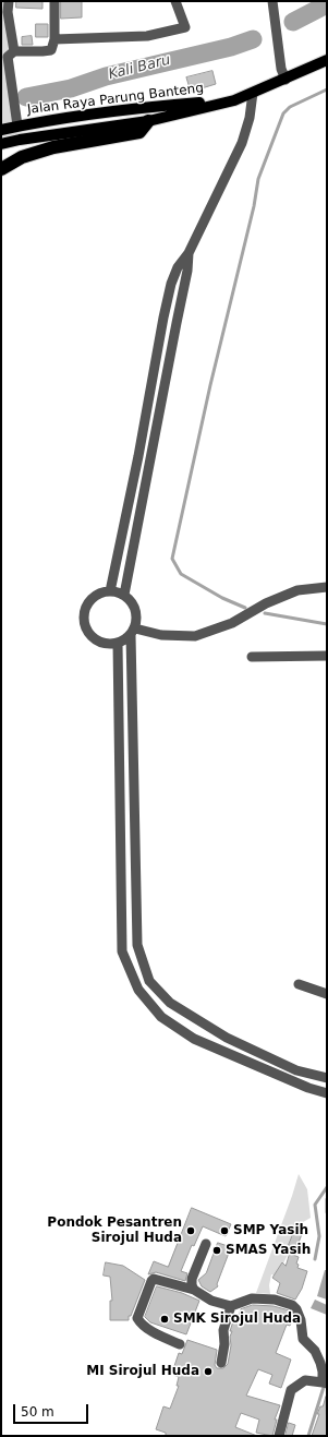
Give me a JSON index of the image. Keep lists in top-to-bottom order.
{
  "streets": {
    "main road": ["Jalan Raya Parung Banteng"]
  },
  "water": ["Kali Baru"],
  "places": [
    "Pondok Pesantren Sirojul Huda",
    "SMP Yasih",
    "SMAS Yasih",
    "SMK Sirojul Huda",
    "MI Sirojul Huda"
  ],
  "scale_bar": "50 m"
}
